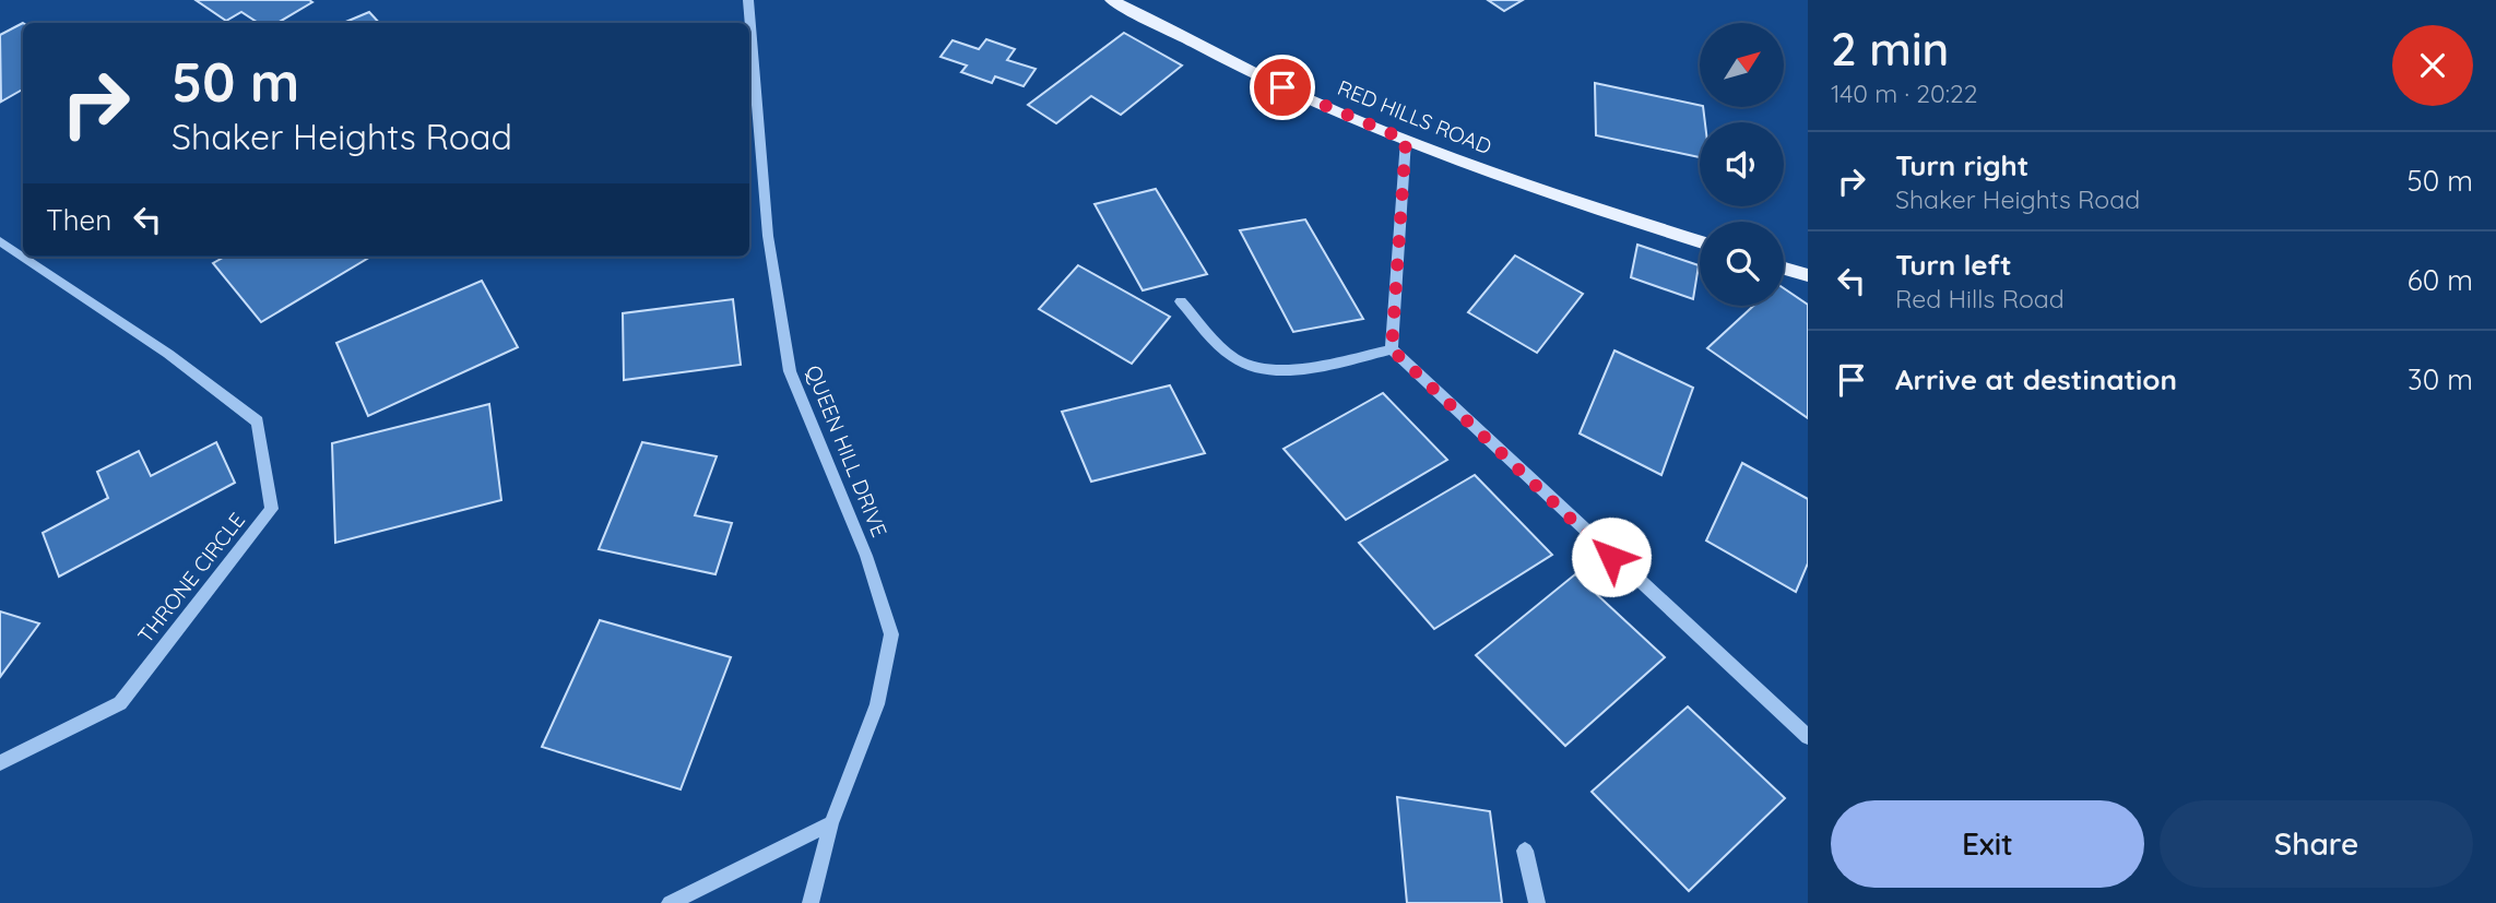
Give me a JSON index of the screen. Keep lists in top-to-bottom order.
{
  "streets": {
    "main road": ["RED HILLS ROAD"],
    "street": ["QUEEN HILL DRIVE", "THRONE CIRCLE"]
  },
  "north": "top right",
  "page": {
    "heading": ["2 min", "140 m · 20:22"],
    "turn": ["50 m", "Shaker Heights Road"],
    "list": [
      {
        "name": "Turn right",
        "note": "Shaker Heights Road",
        "value": "50 m"
      },
      {
        "name": "Turn left",
        "note": "Red Hills Road",
        "value": "60 m"
      },
      {
        "name": "Arrive at destination",
        "value": "30 m"
      }
    ],
    "then": "Then",
    "buttons": ["Exit", "Share"]
  }
}
